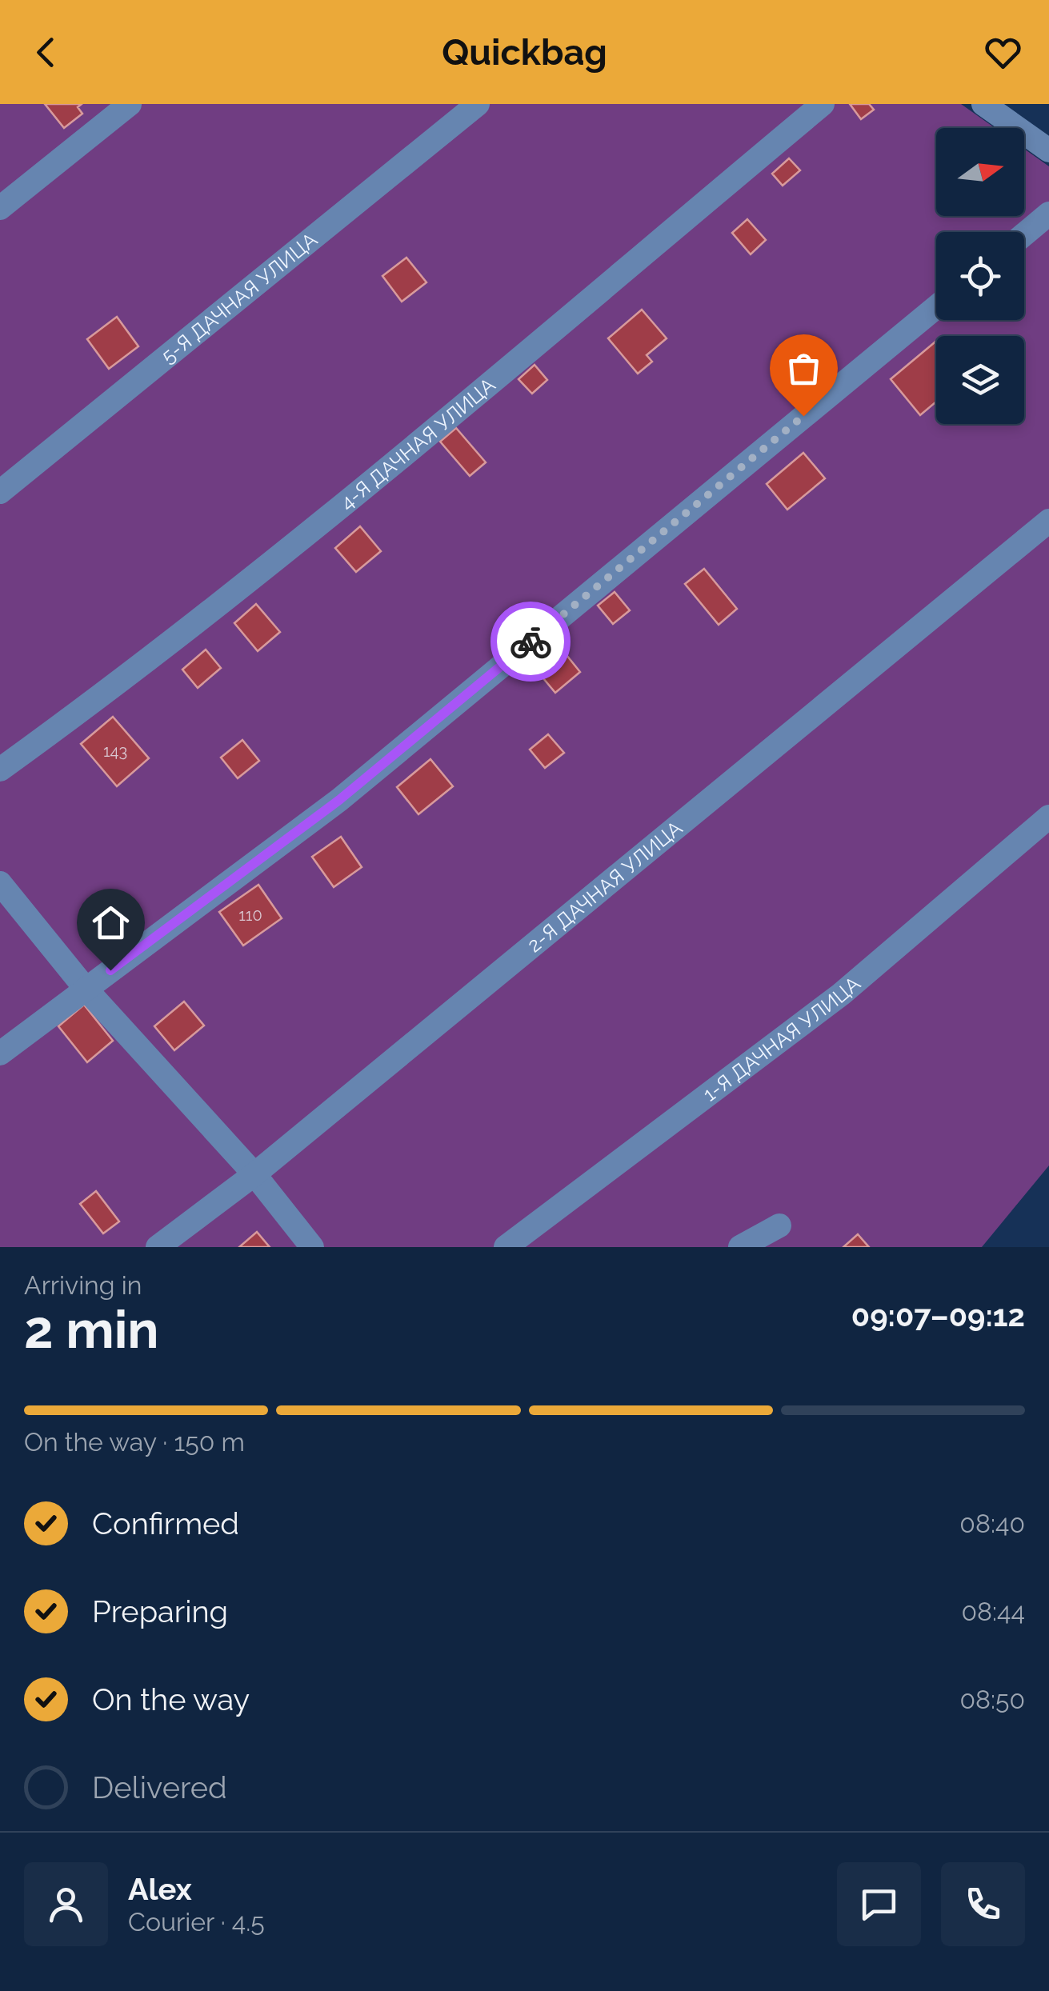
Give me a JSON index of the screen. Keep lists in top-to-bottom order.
{
  "streets": {
    "street": [
      "5-Я ДАЧНАЯ УЛИЦА",
      "4-Я ДАЧНАЯ УЛИЦА",
      "2-Я ДАЧНАЯ УЛИЦА",
      "1-Я ДАЧНАЯ УЛИЦА"
    ]
  },
  "house_numbers": ["143", "110"],
  "north": "right",
  "page": {
    "header": "Quickbag",
    "heading": ["2 min", "Arriving in", "09:07–09:12"],
    "panel": ["Alex", "Courier · 4.5"],
    "bar": "On the way · 150 m",
    "list": [
      ["Confirmed", "08:40"],
      ["Preparing", "08:44"],
      ["On the way", "08:50"],
      "Delivered"
    ]
  }
}
